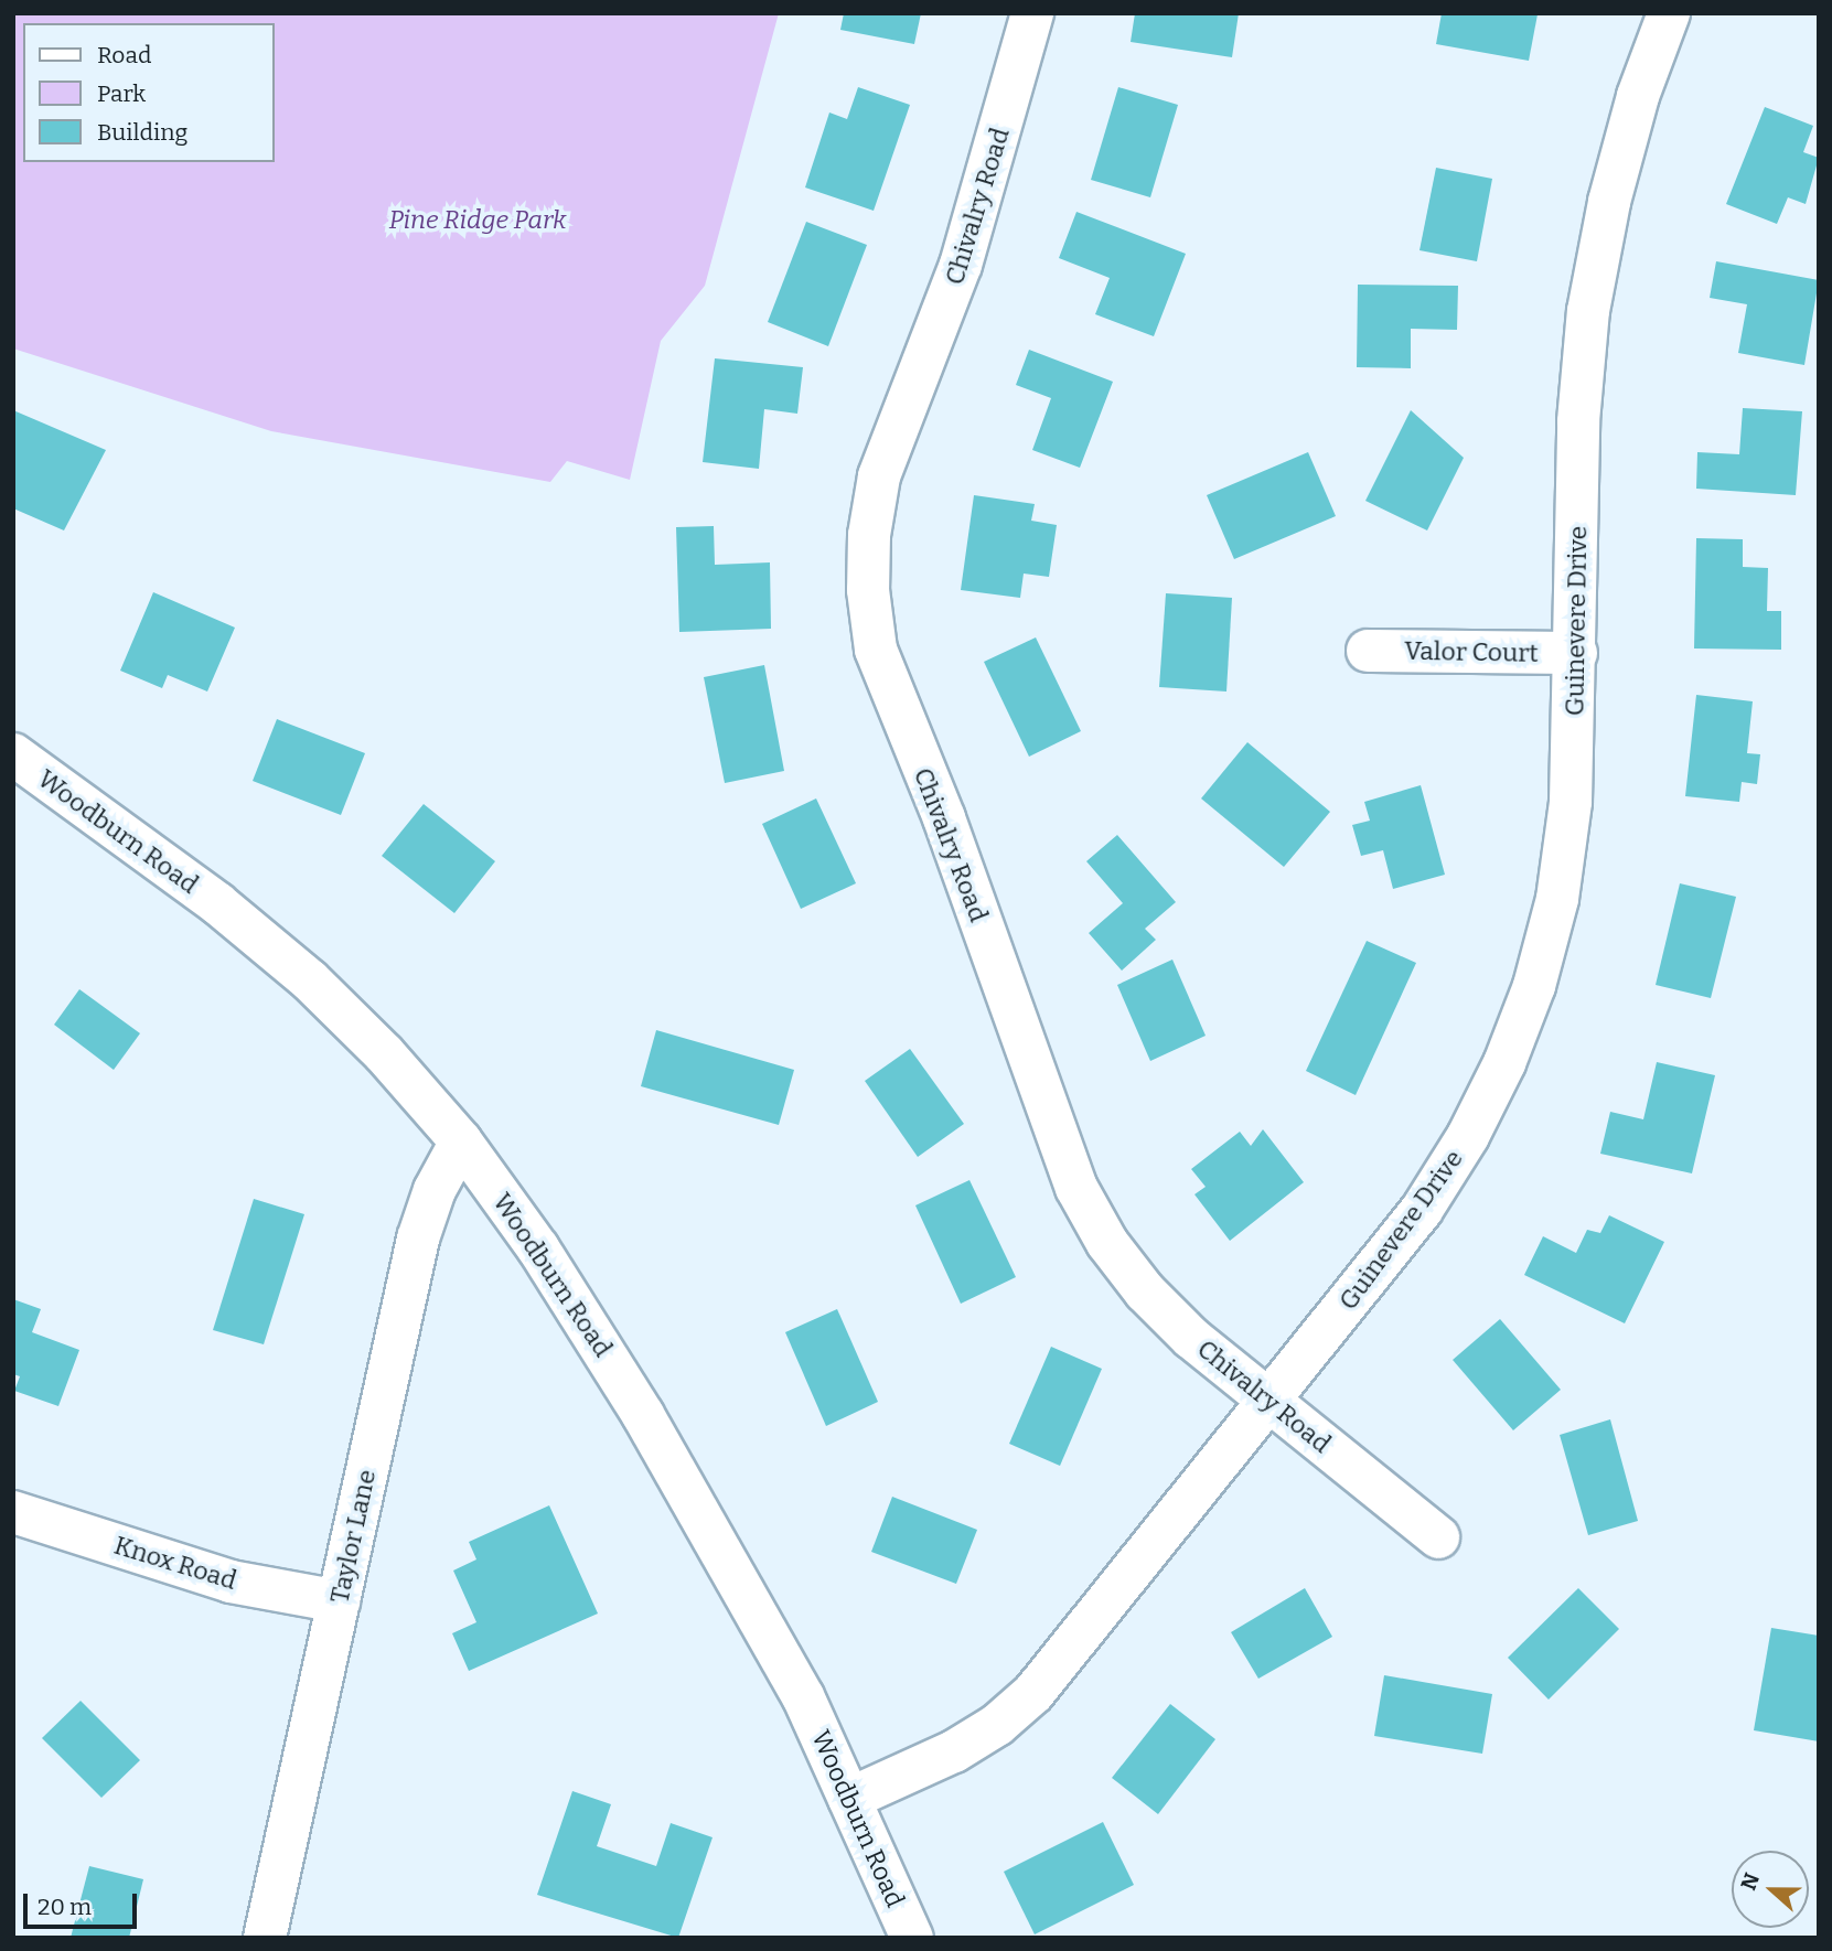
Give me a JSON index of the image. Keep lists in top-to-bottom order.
{
  "streets": {
    "street": [
      "Chivalry Road",
      "Guinevere Drive",
      "Valor Court",
      "Woodburn Road",
      "Taylor Lane",
      "Knox Road"
    ]
  },
  "crossings": [
    ["Chivalry Road", "Guinevere Drive"],
    ["Guinevere Drive", "Valor Court"],
    ["Guinevere Drive", "Woodburn Road"],
    ["Woodburn Road", "Taylor Lane"],
    ["Taylor Lane", "Knox Road"]
  ],
  "parks": ["Pine Ridge Park"],
  "legend": ["Road", "Park", "Building"],
  "scale_bar": "20 m",
  "north": "left"
}
